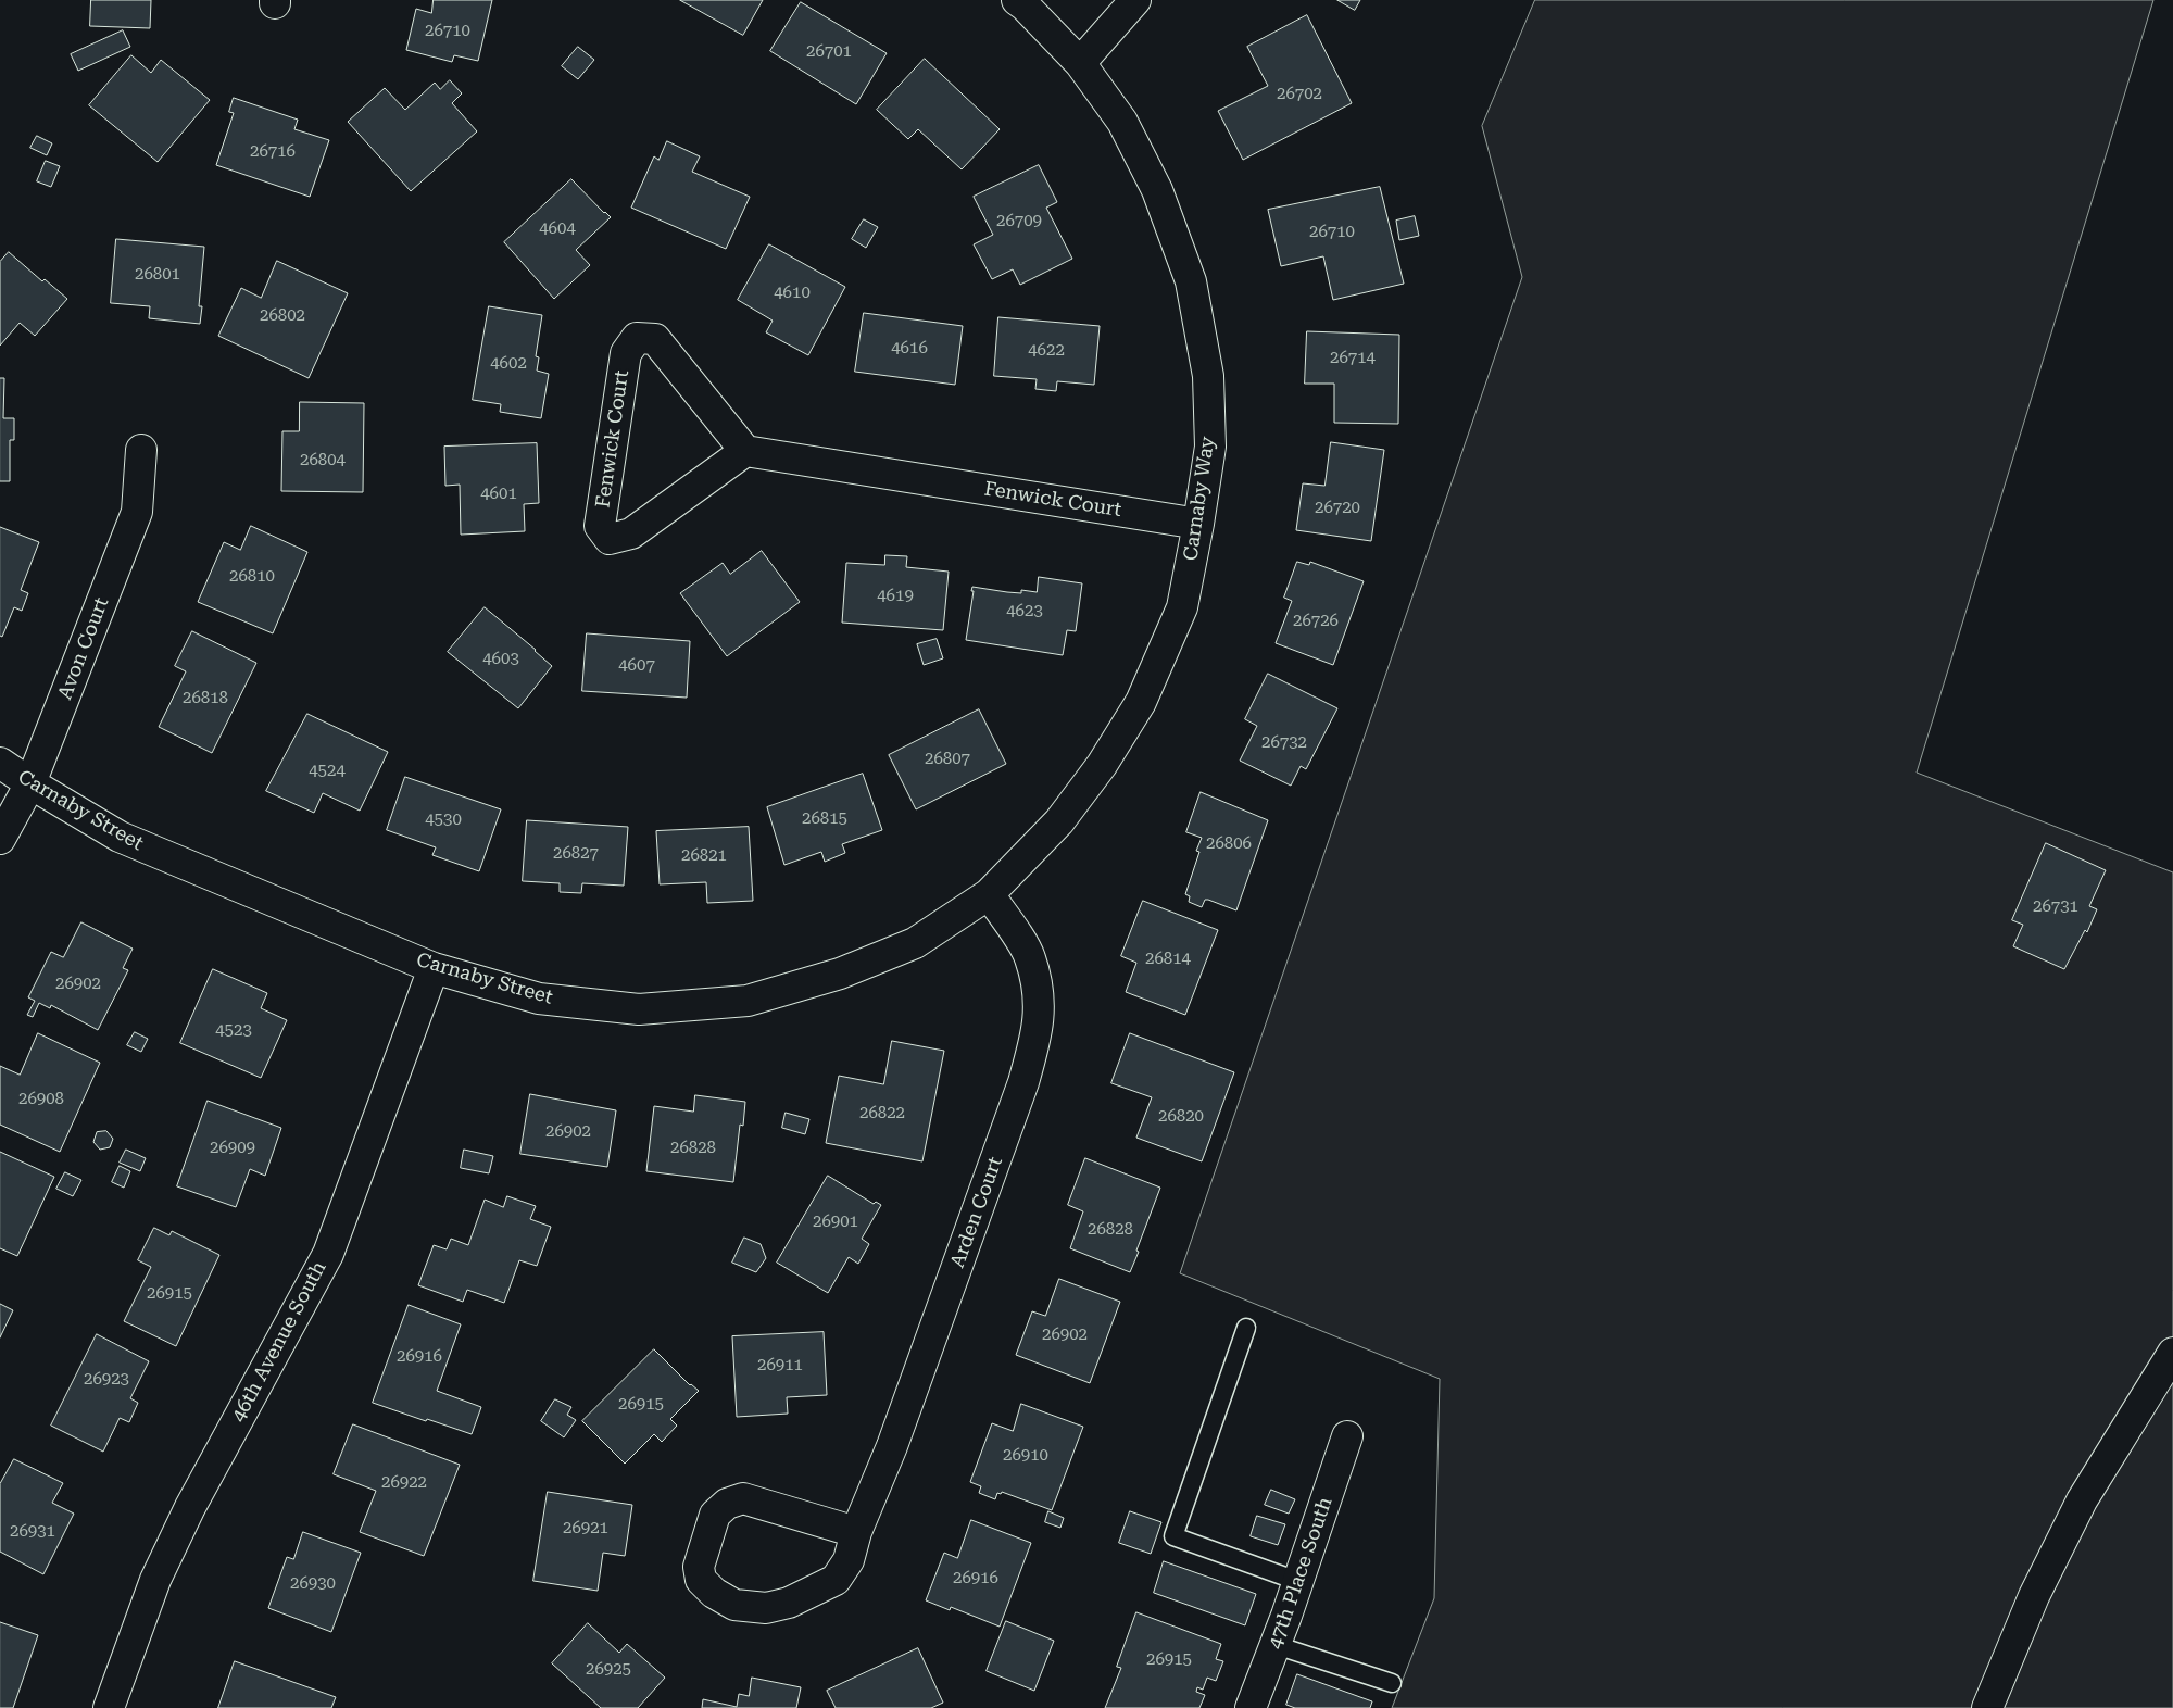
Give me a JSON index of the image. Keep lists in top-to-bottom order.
{
  "streets": {
    "street": [
      "Fenwick Court",
      "Carnaby Way",
      "Avon Court",
      "Carnaby Street",
      "Arden Court",
      "46th Avenue South",
      "47th Place South"
    ]
  },
  "crossings": [
    ["Fenwick Court", "Carnaby Way"],
    ["Carnaby Way", "Carnaby Street"],
    ["Carnaby Way", "Arden Court"],
    ["Avon Court", "Carnaby Street"],
    ["Carnaby Street", "Arden Court"],
    ["Carnaby Street", "46th Avenue South"]
  ],
  "house_numbers": [
    "26710",
    "26701",
    "26702",
    "26716",
    "26709",
    "4604",
    "26710",
    "26801",
    "4610",
    "26802",
    "4616",
    "4622",
    "26714",
    "4602",
    "26804",
    "4601",
    "26720",
    "26810",
    "4619",
    "4623",
    "26726",
    "4603",
    "4607",
    "26818",
    "26732",
    "26807",
    "4524",
    "26815",
    "4530",
    "26806",
    "26827",
    "26821",
    "26731",
    "26814",
    "26902",
    "4523",
    "26908",
    "26822",
    "26820",
    "26902",
    "26909",
    "26828",
    "26901",
    "26828",
    "26915",
    "26902",
    "26916",
    "26911",
    "26923",
    "26915",
    "26910",
    "26922",
    "26921",
    "26931",
    "26916",
    "26930",
    "26915",
    "26925"
  ]
}
